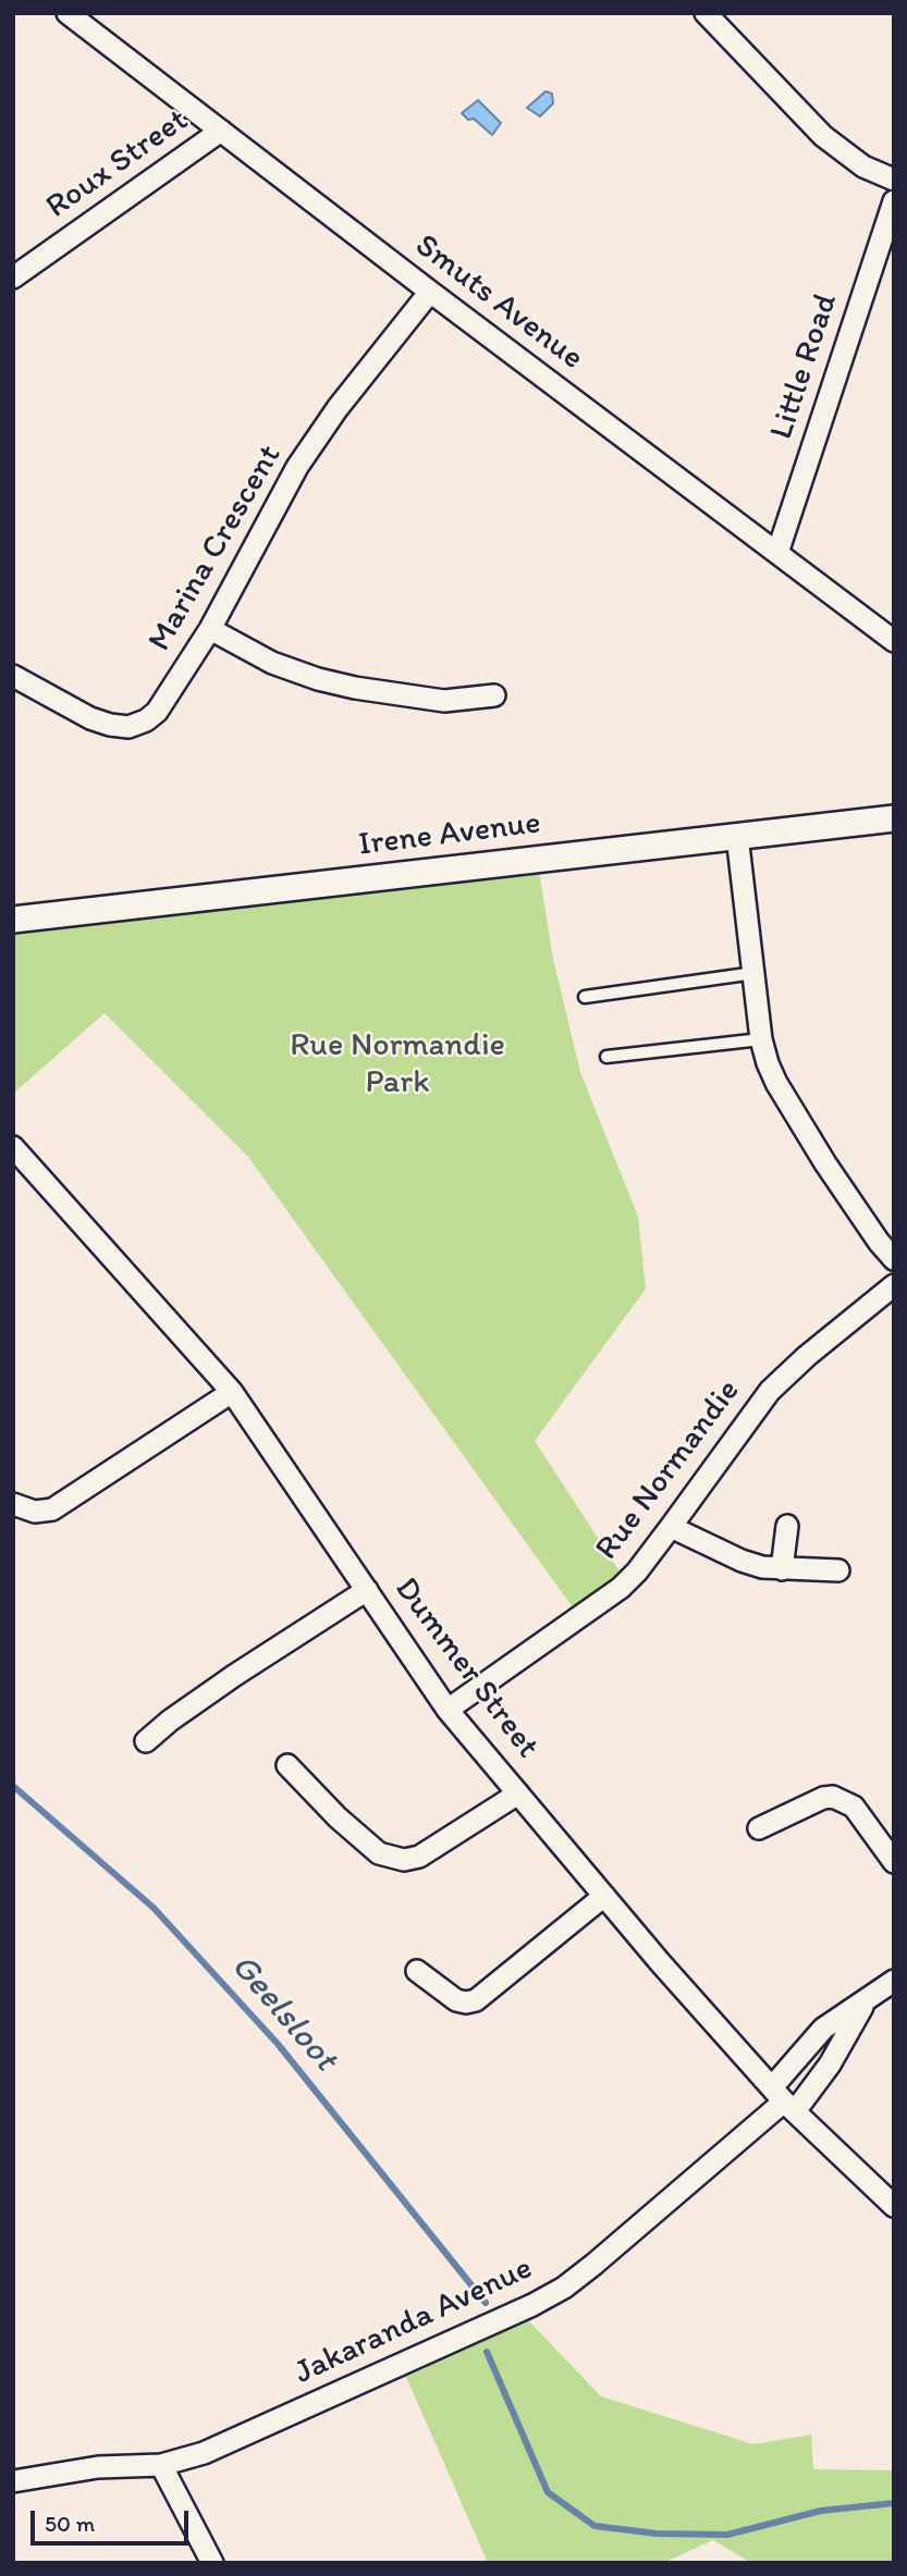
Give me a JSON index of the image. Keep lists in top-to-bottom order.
{
  "streets": {
    "street": [
      "Roux Street",
      "Smuts Avenue",
      "Little Road",
      "Marina Crescent",
      "Irene Avenue",
      "Rue Normandie",
      "Dummer Street",
      "Jakaranda Avenue"
    ]
  },
  "crossings": [
    ["Roux Street", "Smuts Avenue"],
    ["Smuts Avenue", "Little Road"],
    ["Smuts Avenue", "Marina Crescent"],
    ["Rue Normandie", "Dummer Street"],
    ["Dummer Street", "Jakaranda Avenue"]
  ],
  "water": ["Geelsloot"],
  "parks": ["Rue Normandie Park"],
  "scale_bar": "50 m"
}
